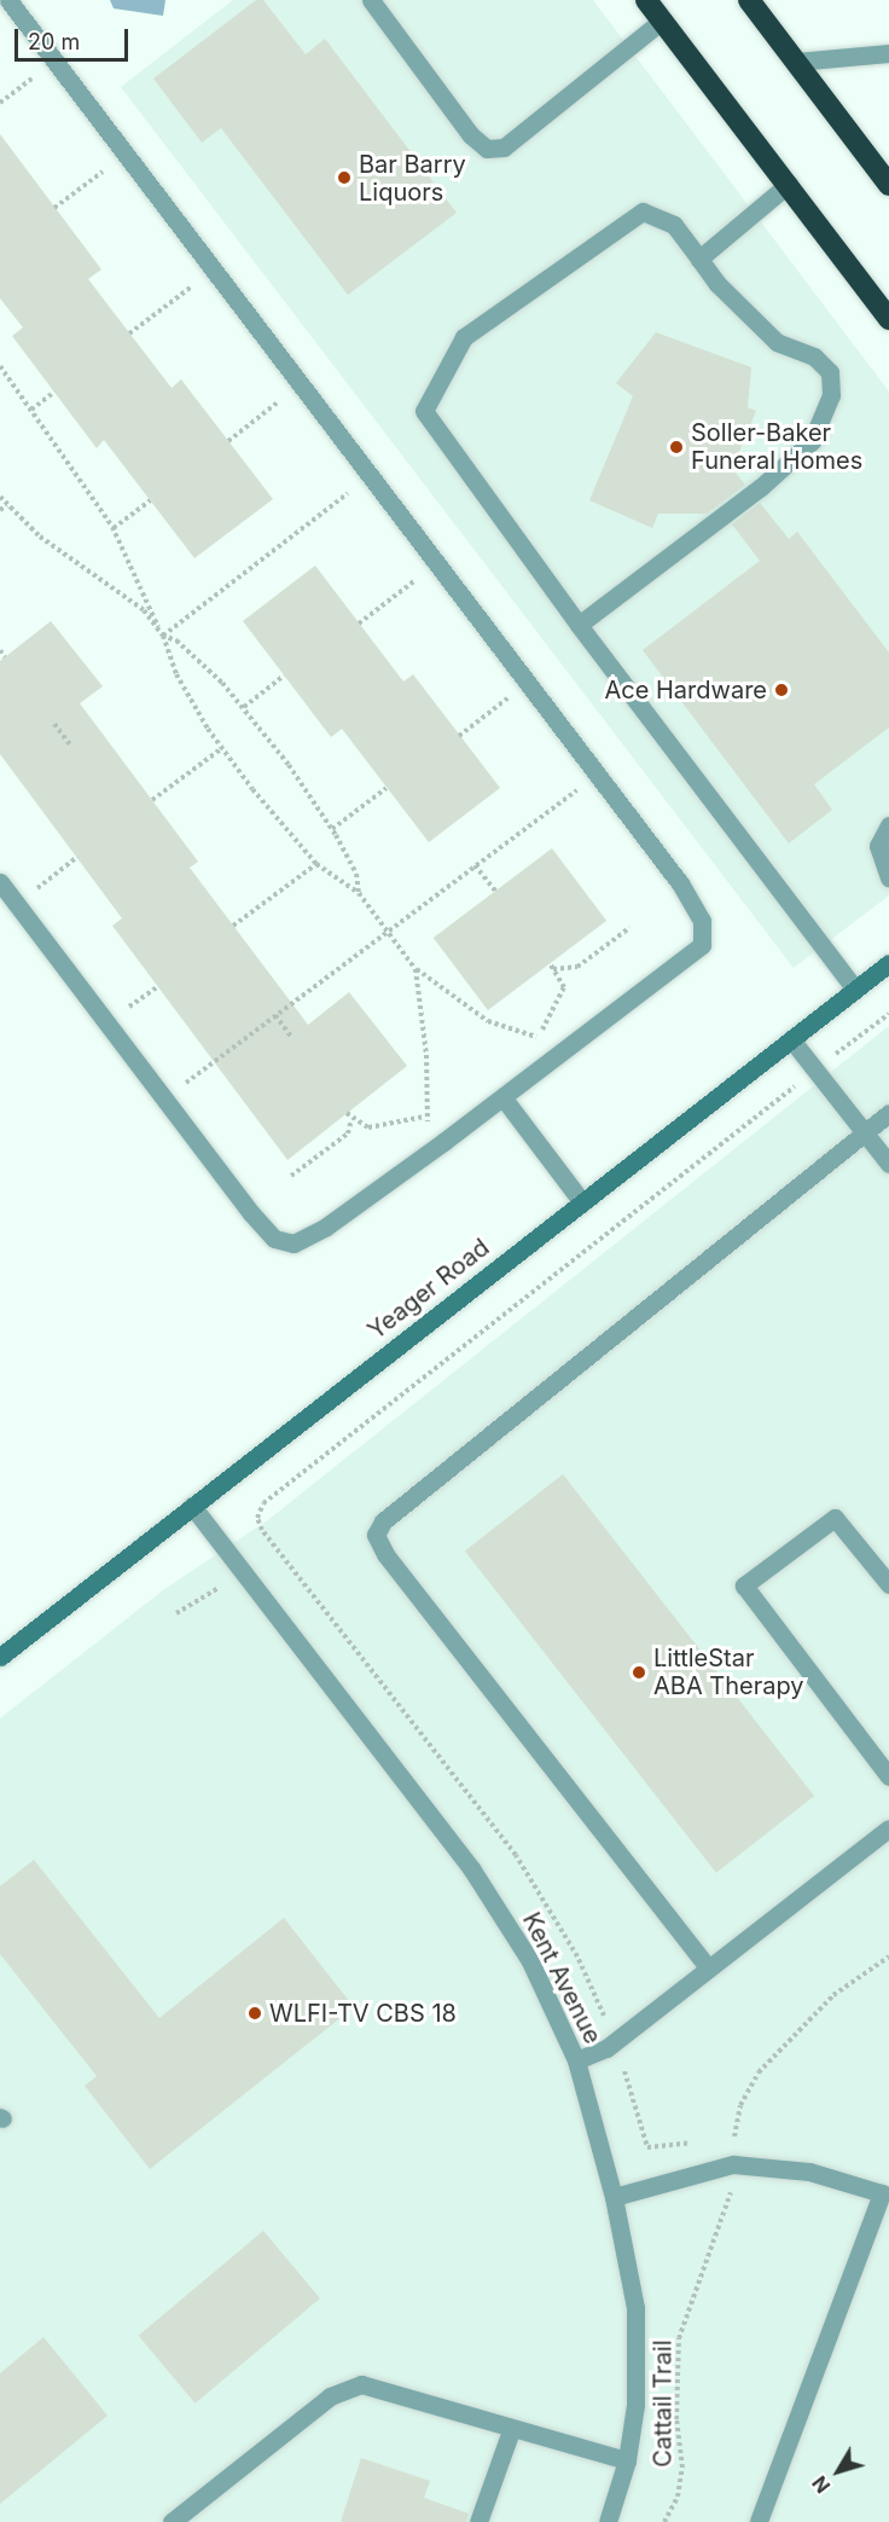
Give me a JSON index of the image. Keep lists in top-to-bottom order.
{
  "streets": {
    "street": ["Yeager Road", "Kent Avenue"],
    "path": ["Cattail Trail"]
  },
  "crossings": [
    ["Yeager Road", "Kent Avenue"]
  ],
  "places": [
    "Bar Barry Liquors",
    "Soller-Baker Funeral Homes",
    "Ace Hardware",
    "LittleStar ABA Therapy",
    "WLFI-TV CBS 18"
  ],
  "scale_bar": "20 m",
  "north": "bottom left"
}
